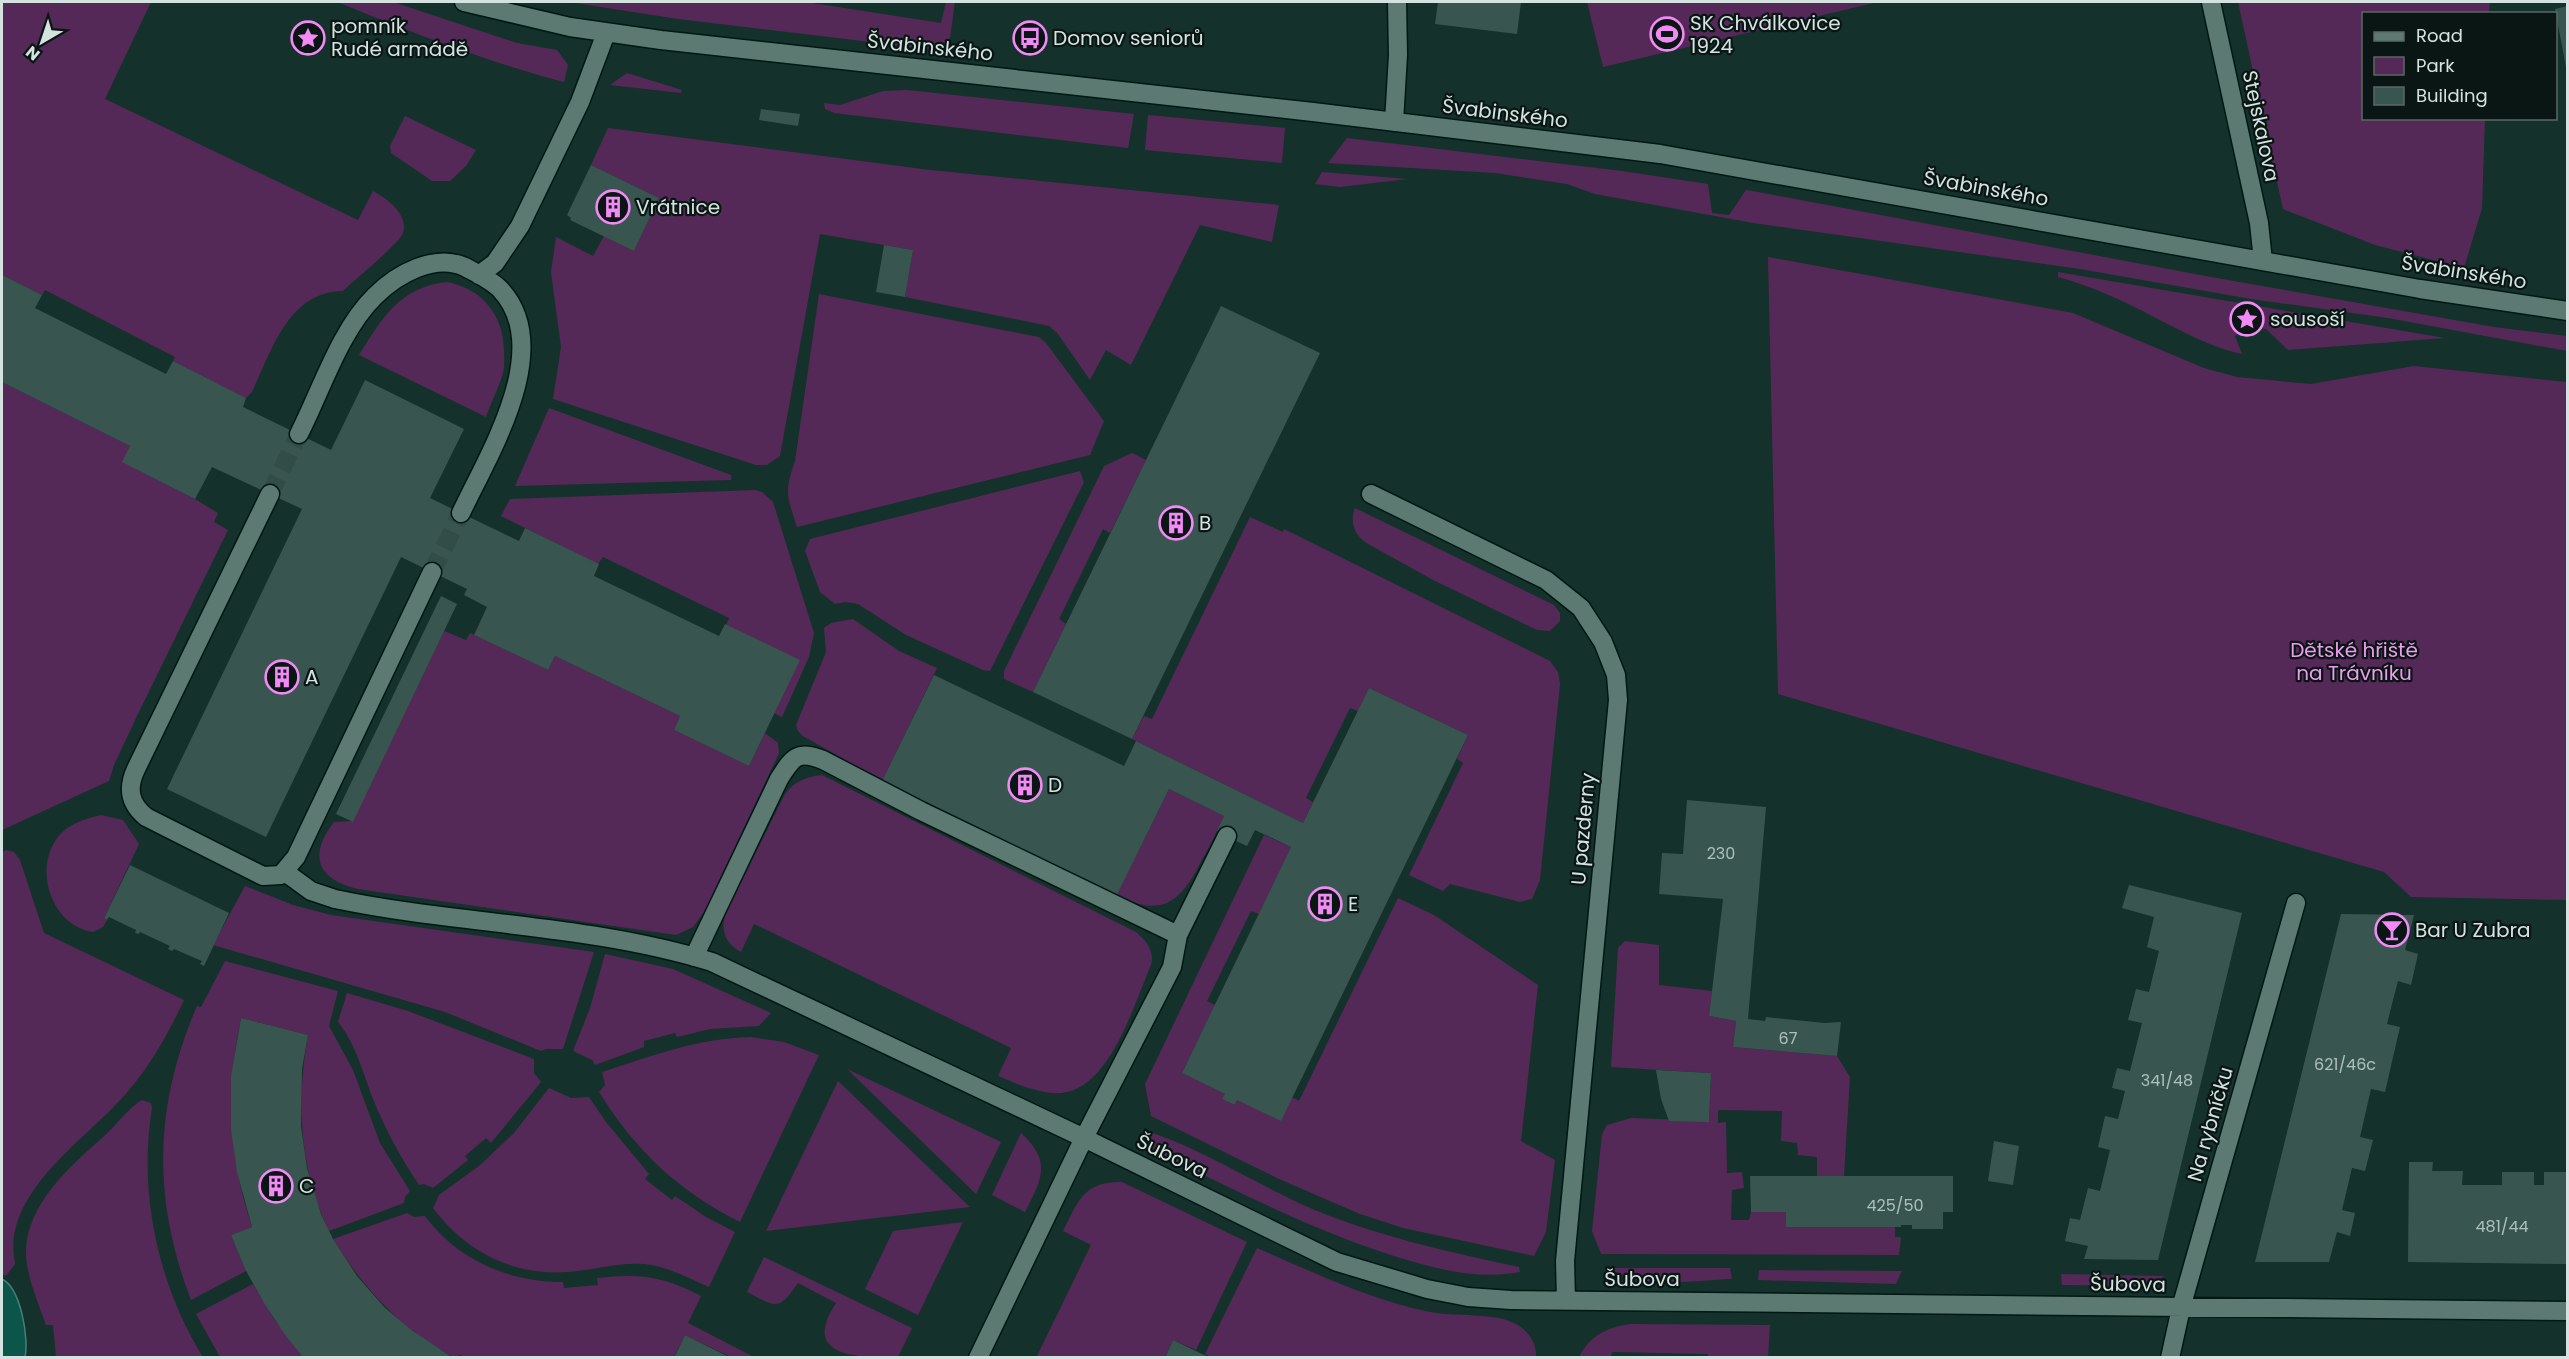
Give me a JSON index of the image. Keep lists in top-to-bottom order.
{
  "streets": {
    "street": [
      "Švabinského",
      "Stejskalova",
      "U pazderny",
      "Na rybníčku",
      "Šubova"
    ]
  },
  "crossings": [
    ["Švabinského", "Stejskalova"],
    ["U pazderny", "Šubova"],
    ["Na rybníčku", "Šubova"]
  ],
  "parks": ["Dětské hřiště na Trávníku"],
  "places": {
    "sports": ["SK Chválkovice 1924"],
    "place": ["pomník Rudé armádě", "sousoší"],
    "bus stop": ["Domov seniorů"],
    "building": [
      "Vrátnice",
      "B",
      "A",
      "D",
      "E",
      "C"
    ],
    "bar": ["Bar U Zubra"]
  },
  "house_numbers": [
    "230",
    "67",
    "621/46c",
    "341/48",
    "425/50",
    "481/44"
  ],
  "legend": ["Road", "Park", "Building"],
  "north": "bottom left"
}
